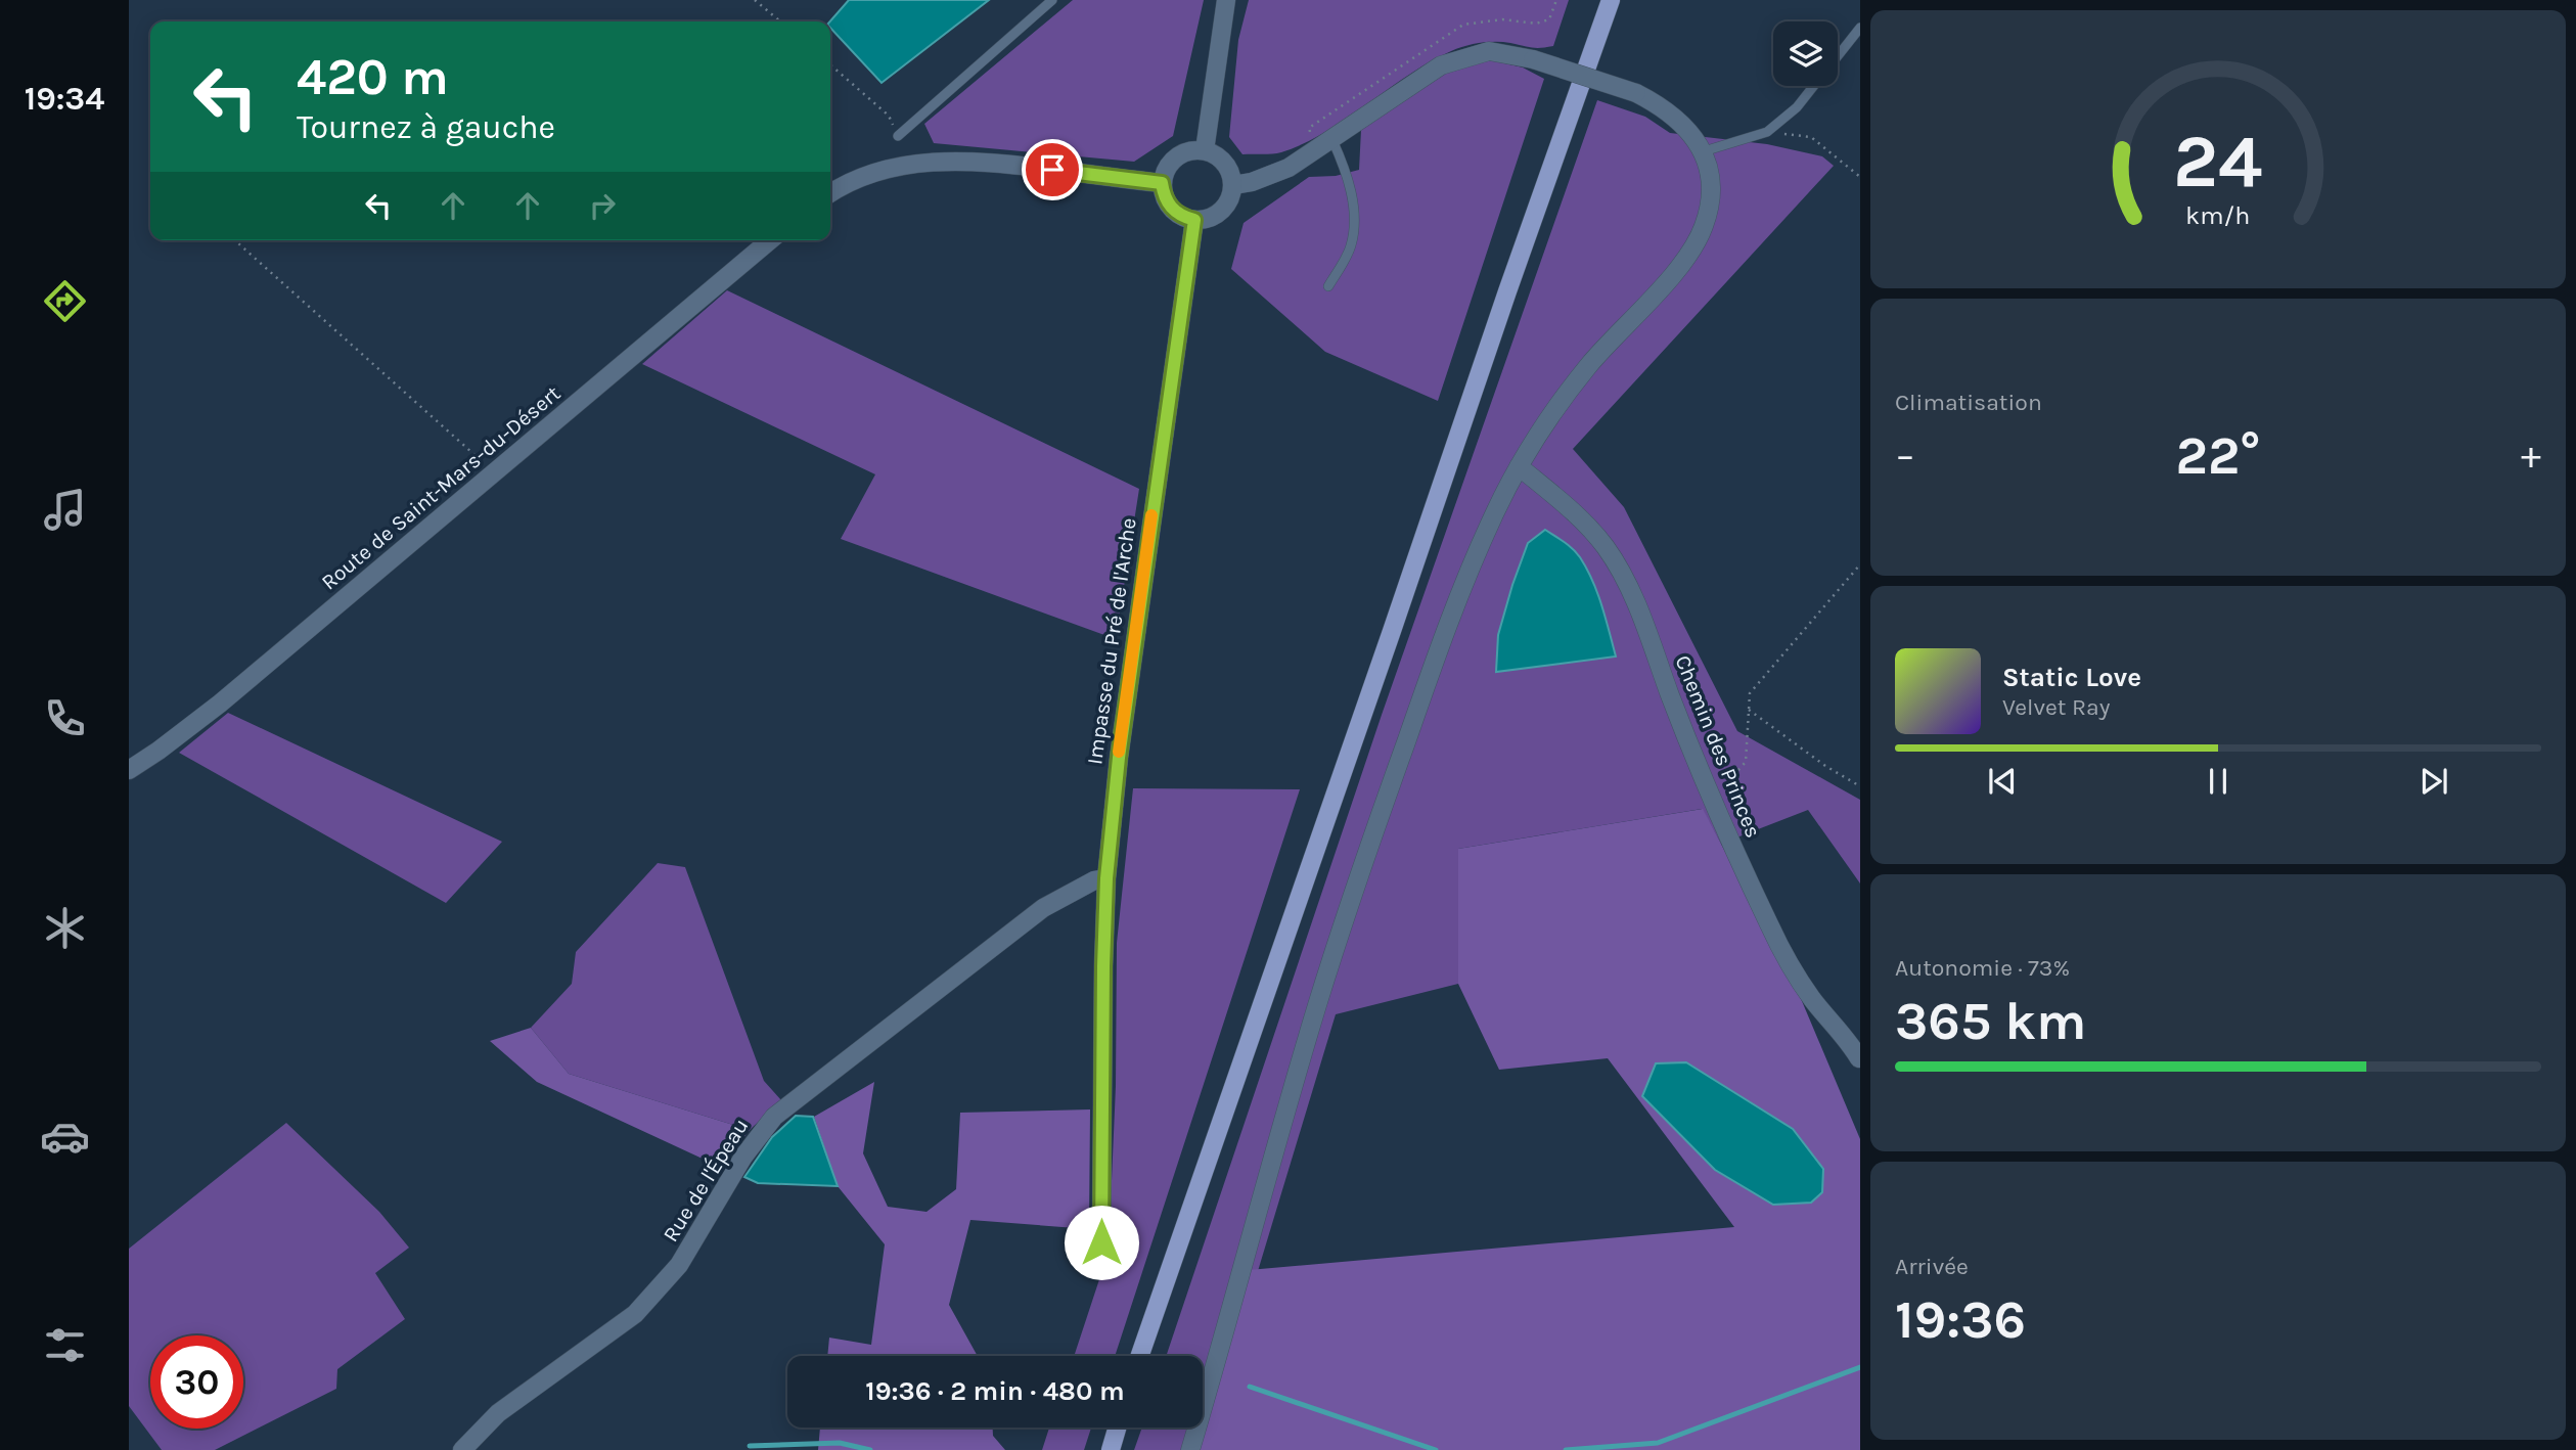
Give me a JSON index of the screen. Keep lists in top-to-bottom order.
{
  "streets": {
    "street": [
      "Route de Saint-Mars-du-Désert",
      "Impasse du Pré de l'Arche",
      "Chemin des Princes",
      "Rue de l'Épeau"
    ]
  },
  "crossings": [
    ["Impasse du Pré de l'Arche", "Rue de l'Épeau"]
  ],
  "page": {
    "tabs": "19:34",
    "turn": ["420 m", "Tournez à gauche"],
    "tile": [
      "Climatisation",
      ["Autonomie · 73%", "365 km"],
      ["Arrivée", "19:36"]
    ],
    "heat": ["−", "22°", "+"],
    "song": ["Static Love", "Velvet Ray"],
    "limit": "30",
    "trip": "19:36 · 2 min · 480 m",
    "gauge": ["24", "km/h"]
  }
}
